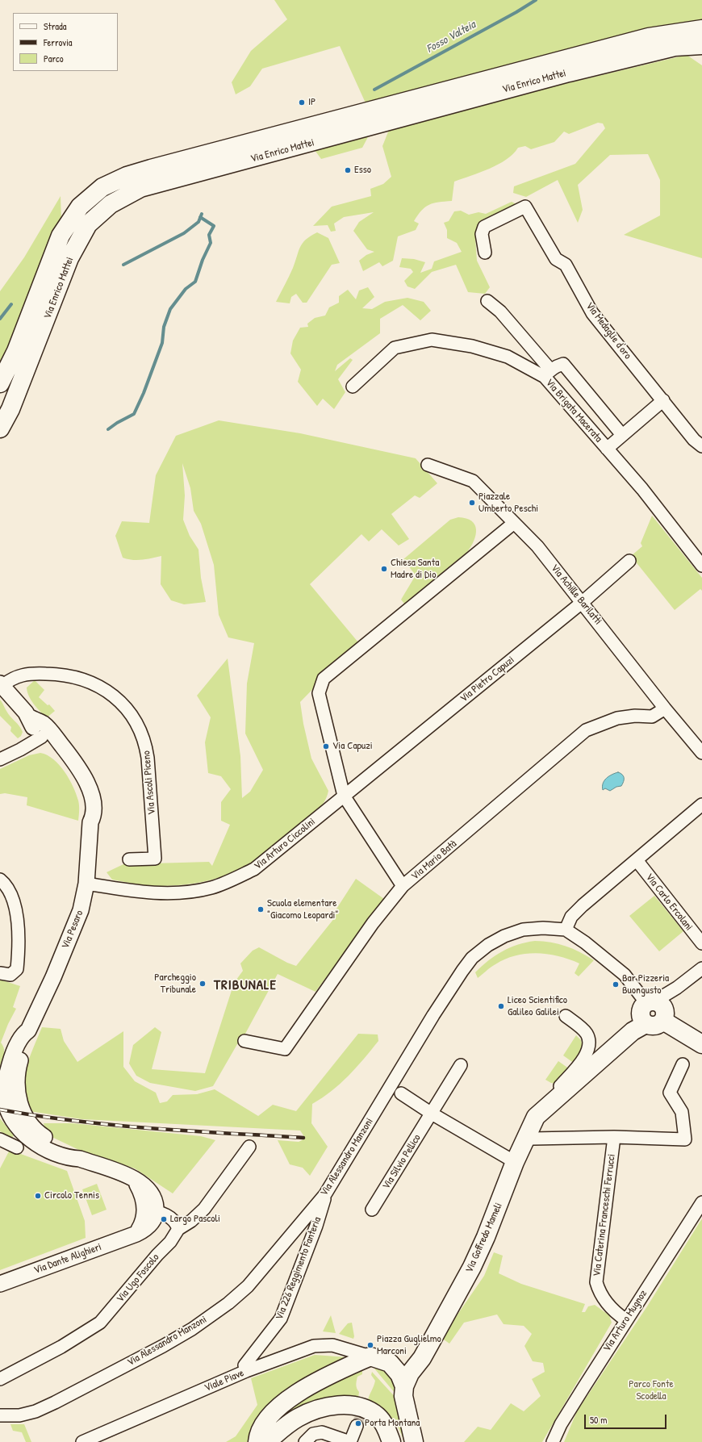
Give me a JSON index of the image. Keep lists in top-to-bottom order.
{
  "streets": {
    "main road": ["Via Enrico Mattei", "Via Goffredo Mameli"],
    "street": [
      "Via Medaglie d'oro",
      "Via Brigata Macerata",
      "Via Achille Barilatti",
      "Via Pietro Capuzi",
      "Via Ascoli Piceno",
      "Via Arturo Ciccolini",
      "Via Mario Batà",
      "Via Carlo Ercolani",
      "Via Pesaro",
      "Via Alessandro Manzoni",
      "Via Silvio Pellico",
      "Via Caterina Franceschi Ferrucci",
      "Via Dante Alighieri",
      "Via 226 Reggimento Fanteria",
      "Via Ugo Foscolo",
      "Via Arturo Mugnoz",
      "Viale Piave"
    ]
  },
  "crossings": [
    ["Via Achille Barilatti", "Via Pietro Capuzi"],
    ["Via Achille Barilatti", "Via Mario Batà"],
    ["Via Pietro Capuzi", "Via Arturo Ciccolini"],
    ["Via Ascoli Piceno", "Via Pesaro"],
    ["Via Arturo Ciccolini", "Via Pesaro"],
    ["Via Pesaro", "Via Dante Alighieri"],
    ["Via Alessandro Manzoni", "Via Goffredo Mameli"],
    ["Via Alessandro Manzoni", "Via 226 Reggimento Fanteria"],
    ["Via Caterina Franceschi Ferrucci", "Via Arturo Mugnoz"],
    ["Via 226 Reggimento Fanteria", "Viale Piave"]
  ],
  "districts": ["TRIBUNALE"],
  "water": ["Fosso Valteia"],
  "parks": ["Parco Fonte Scodella"],
  "places": [
    "IP",
    "Esso",
    "Piazzale Umberto Peschi",
    "Chiesa Santa Madre di Dio",
    "Via Capuzi",
    "Scuola elementare \"Giacomo Leopardi\"",
    "Parcheggio Tribunale",
    "Bar Pizzeria Buongusto",
    "Liceo Scientifico Galileo Galilei",
    "Circolo Tennis",
    "Largo Pascoli",
    "Piazza Guglielmo Marconi",
    "Porta Montana"
  ],
  "legend": ["Strada", "Ferrovia", "Parco"],
  "scale_bar": "50 m"
}
